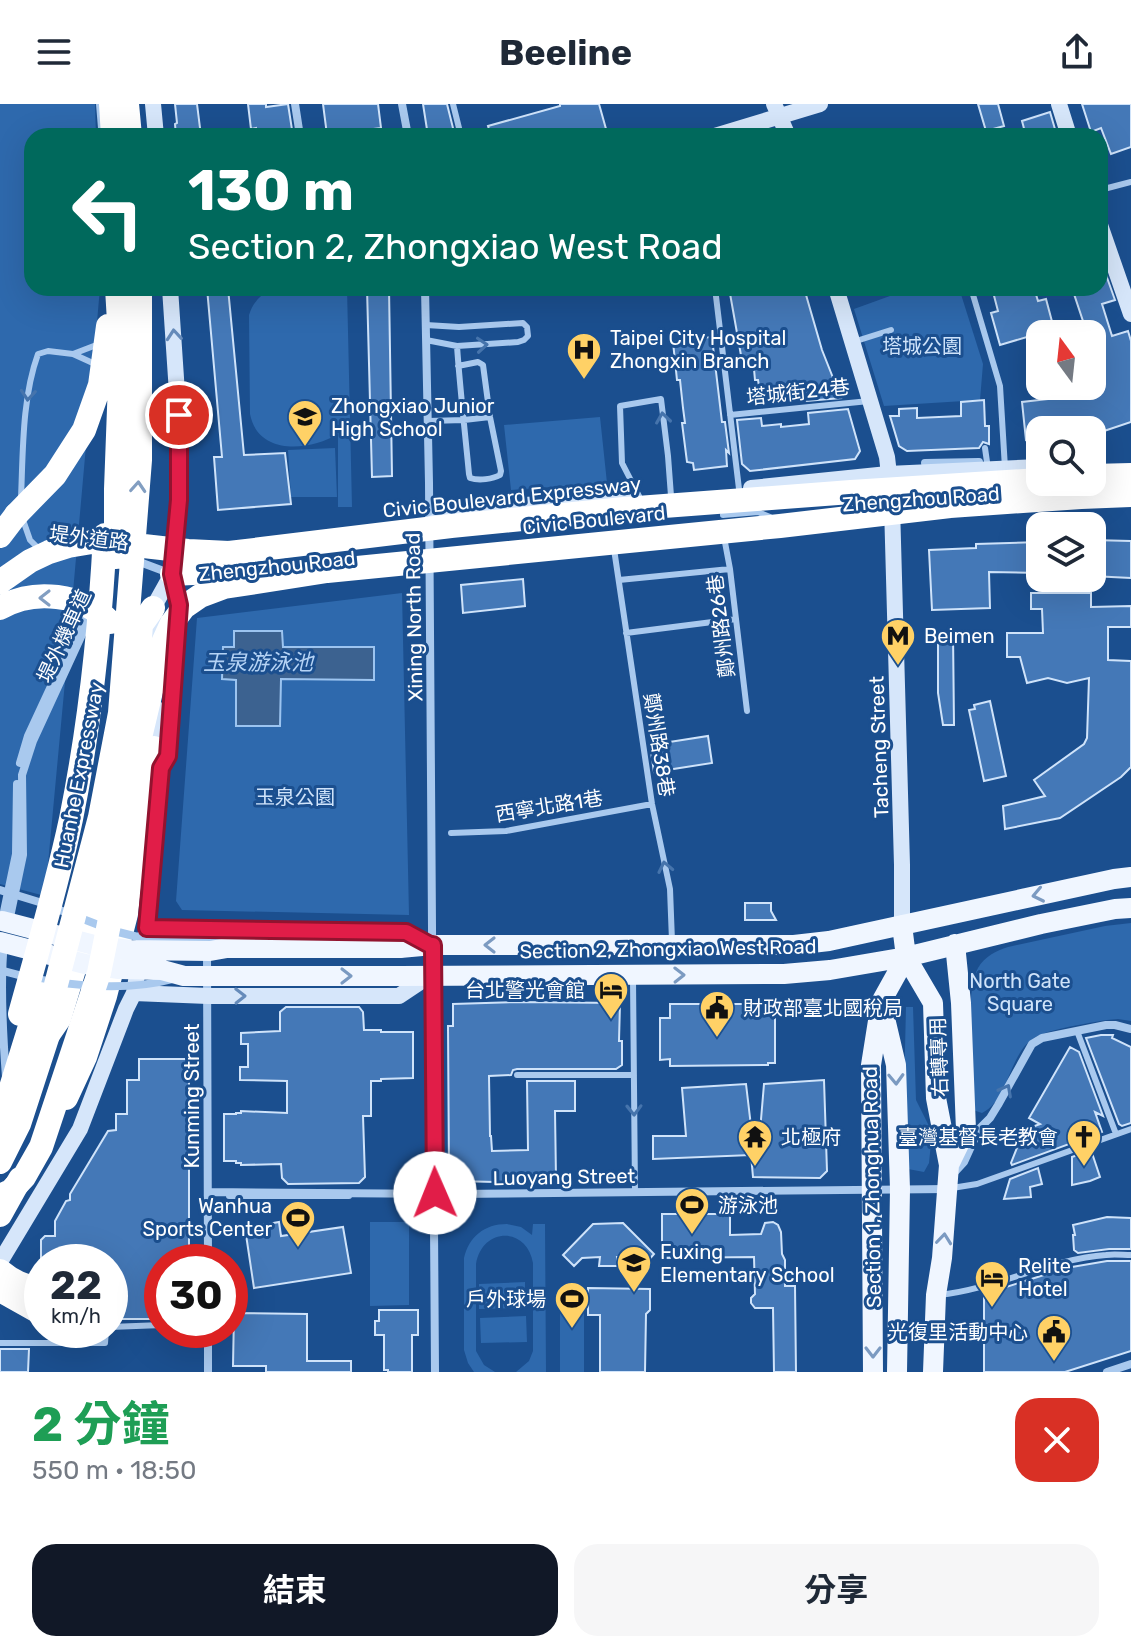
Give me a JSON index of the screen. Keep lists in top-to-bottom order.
{
  "streets": {
    "highway": ["Civic Boulevard Expressway", "Civic Boulevard", "Huanhe Expressway"],
    "main road": ["Section 2, Zhongxiao West Road", "右轉專用", "Section 1, Zhonghua Road"],
    "street": [
      "Zhengzhou Road",
      "堤外道路",
      "Xining North Road",
      "堤外機車道",
      "Tacheng Street",
      "Kunming Street",
      "Luoyang Street"
    ],
    "lane": [
      "塔城街24巷",
      "鄭州路26巷",
      "鄭州路38巷",
      "西寧北路1巷"
    ]
  },
  "crossings": [
    ["塔城街24巷", "Tacheng Street"],
    ["Zhengzhou Road", "堤外道路"],
    ["Zhengzhou Road", "Xining North Road"],
    ["Zhengzhou Road", "鄭州路26巷"],
    ["Zhengzhou Road", "鄭州路38巷"],
    ["Zhengzhou Road", "Tacheng Street"],
    ["堤外道路", "堤外機車道"],
    ["Xining North Road", "Section 2, Zhongxiao West Road"],
    ["Xining North Road", "Luoyang Street"],
    ["堤外機車道", "Huanhe Expressway"],
    ["堤外機車道", "Section 2, Zhongxiao West Road"],
    ["鄭州路38巷", "西寧北路1巷"],
    ["鄭州路38巷", "Section 2, Zhongxiao West Road"],
    ["Tacheng Street", "Section 2, Zhongxiao West Road"],
    ["Section 2, Zhongxiao West Road", "右轉專用"],
    ["Section 2, Zhongxiao West Road", "Kunming Street"],
    ["Section 2, Zhongxiao West Road", "Section 1, Zhonghua Road"],
    ["右轉專用", "Luoyang Street"],
    ["Kunming Street", "Luoyang Street"],
    ["Luoyang Street", "Section 1, Zhonghua Road"]
  ],
  "one_way": ["鄭州路38巷"],
  "water": ["玉泉游泳池"],
  "parks": ["塔城公園", "玉泉公園", "North Gate Square"],
  "places": {
    "hospital": ["Taipei City Hospital Zhongxin Branch"],
    "school or university": ["Zhongxiao Junior High School", "Fuxing Elementary School"],
    "metro station": ["Beimen"],
    "hotel": ["台北警光會館", "Relite Hotel"],
    "public building": ["財政部臺北國稅局", "光復里活動中心"],
    "temple": ["北極府"],
    "church": ["臺灣基督長老教會"],
    "sports": ["游泳池", "Wanhua Sports Center", "戶外球場"]
  },
  "north": "top",
  "page": {
    "header": "Beeline",
    "turn": ["130 m", "Section 2, Zhongxiao West Road"],
    "speed": "22 km/h",
    "limit": "30",
    "heading": ["2 分鐘", "550 m · 18:50"],
    "buttons": ["結束", "分享"]
  }
}
